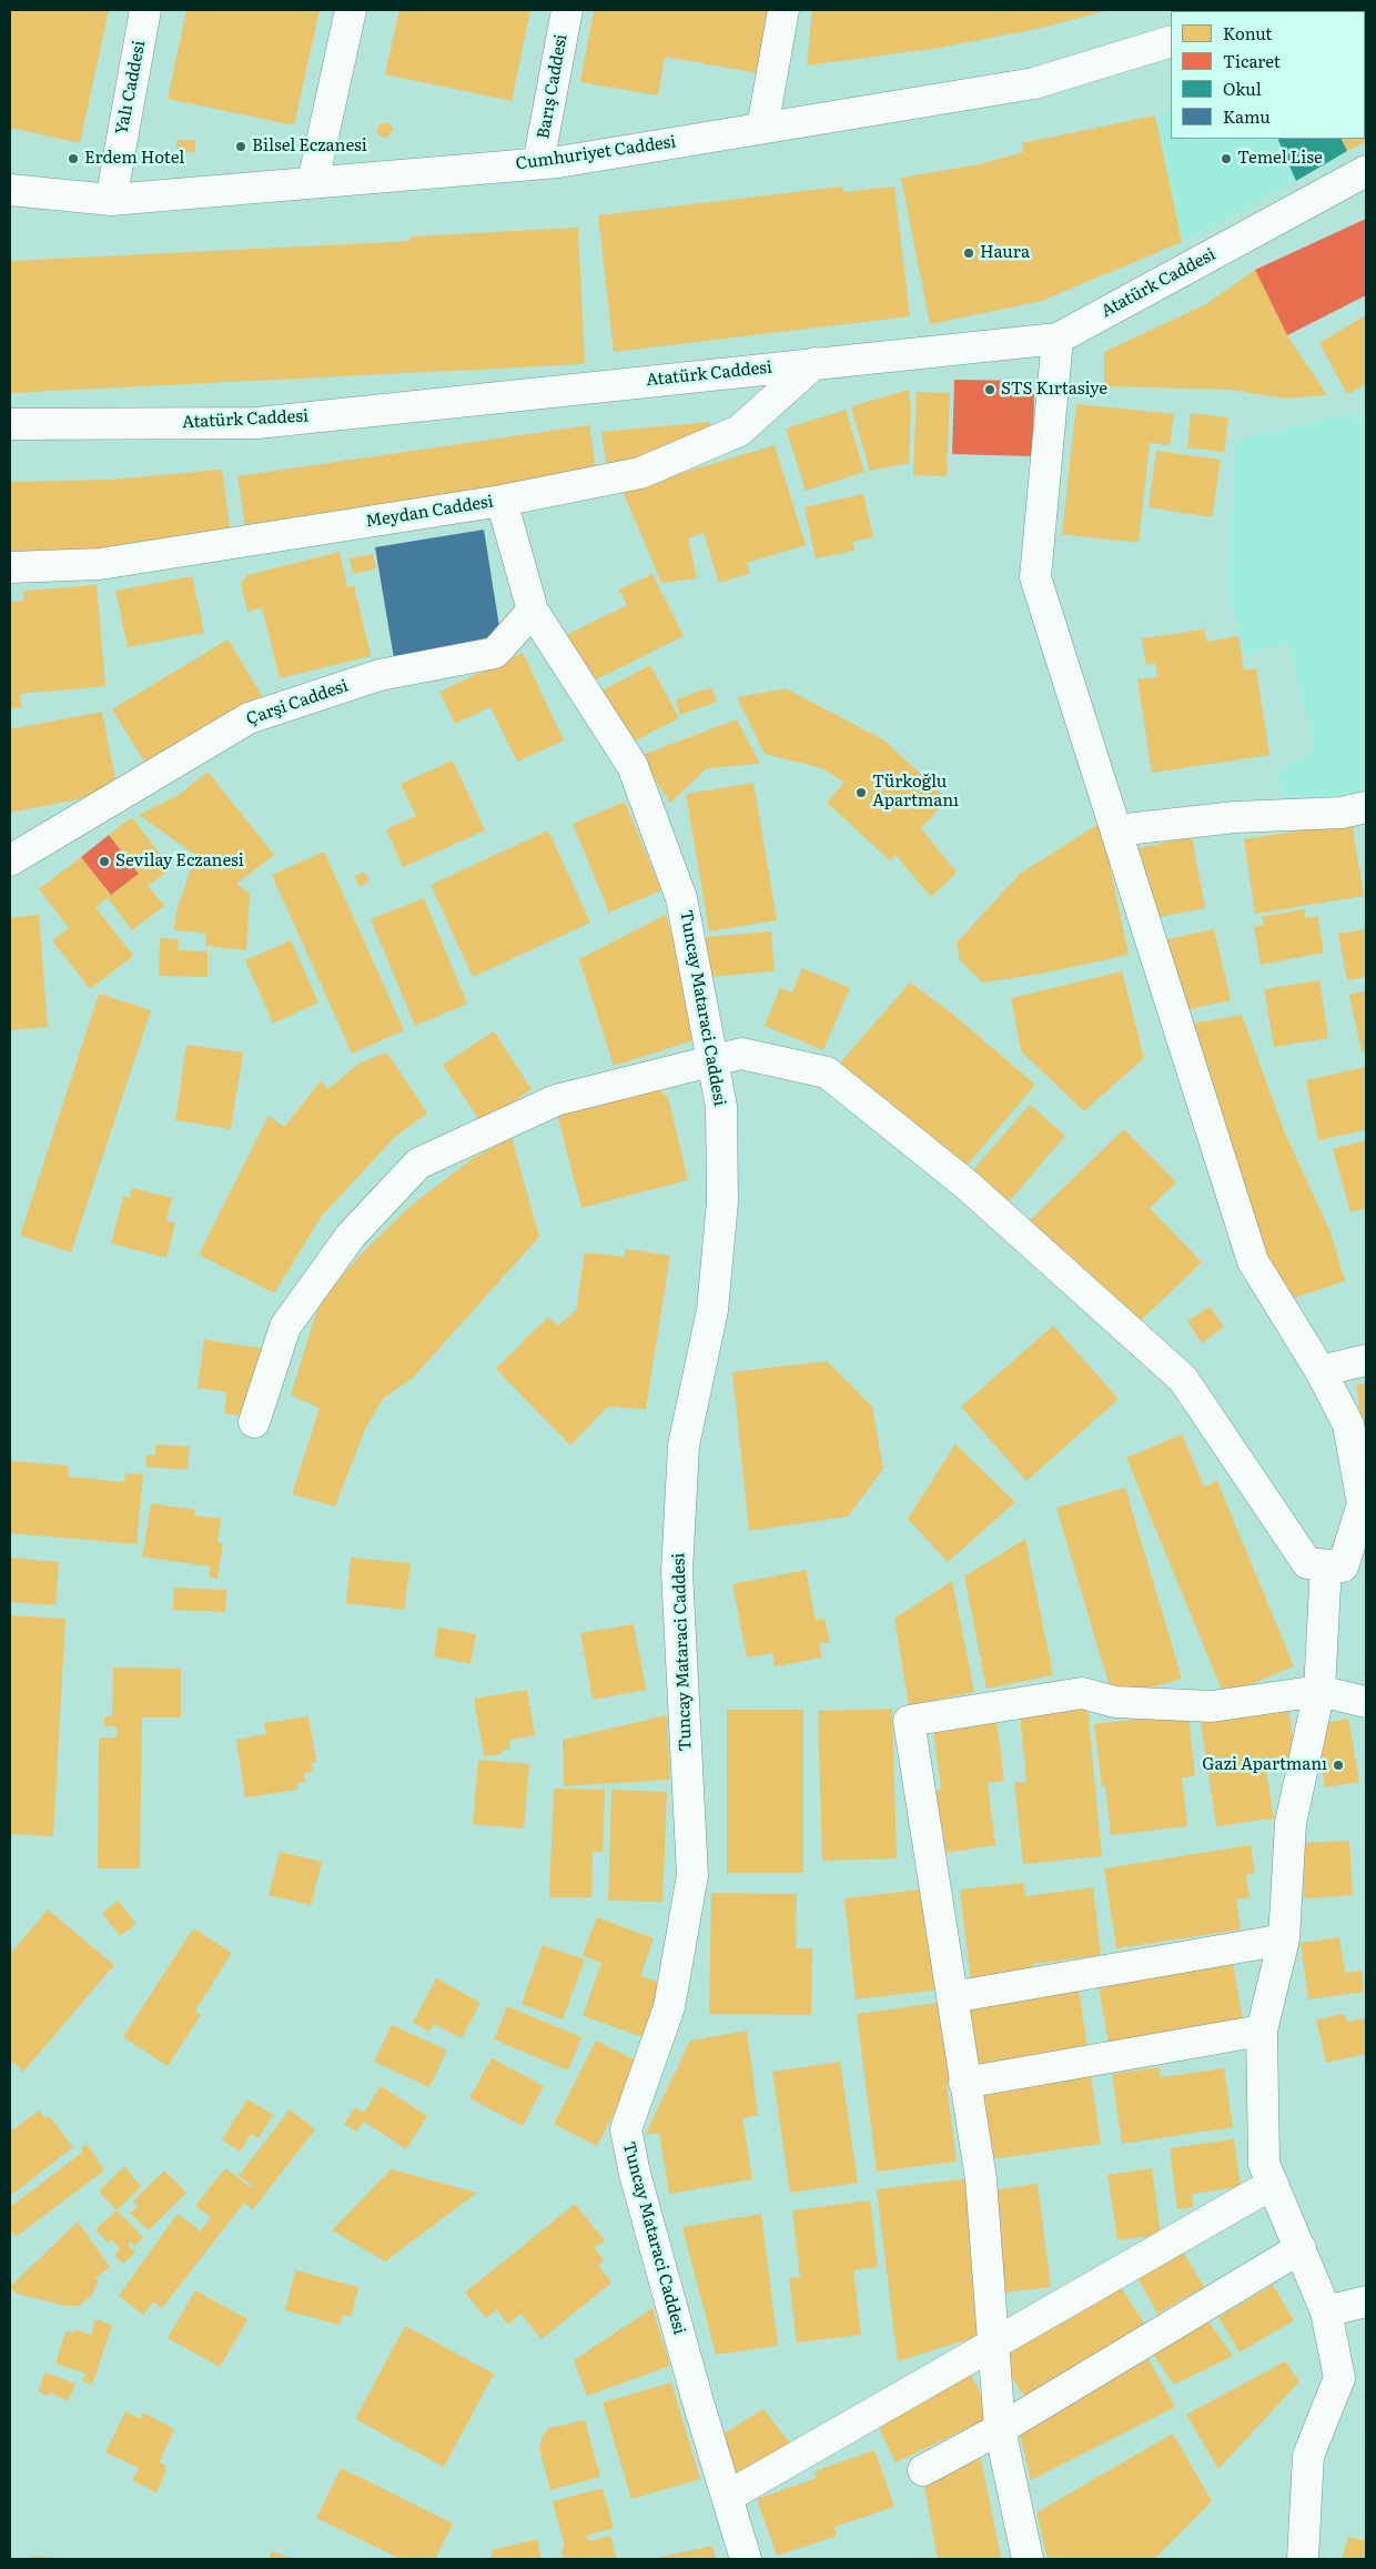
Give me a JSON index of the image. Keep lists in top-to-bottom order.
{
  "streets": {
    "street": [
      "Barış Caddesi",
      "Yalı Caddesi",
      "Cumhuriyet Caddesi",
      "Atatürk Caddesi",
      "Meydan Caddesi",
      "Çarşi Caddesi",
      "Tuncay Mataraci Caddesi"
    ]
  },
  "crossings": [
    ["Barış Caddesi", "Cumhuriyet Caddesi"],
    ["Yalı Caddesi", "Cumhuriyet Caddesi"],
    ["Atatürk Caddesi", "Meydan Caddesi"],
    ["Meydan Caddesi", "Tuncay Mataraci Caddesi"],
    ["Çarşi Caddesi", "Tuncay Mataraci Caddesi"]
  ],
  "places": [
    "Bilsel Eczanesi",
    "Erdem Hotel",
    "Temel Lise",
    "Haura",
    "STS Kırtasiye",
    "Türkoğlu Apartmanı",
    "Sevilay Eczanesi",
    "Gazi Apartmanı"
  ],
  "legend": [
    "Konut",
    "Ticaret",
    "Okul",
    "Kamu"
  ]
}
